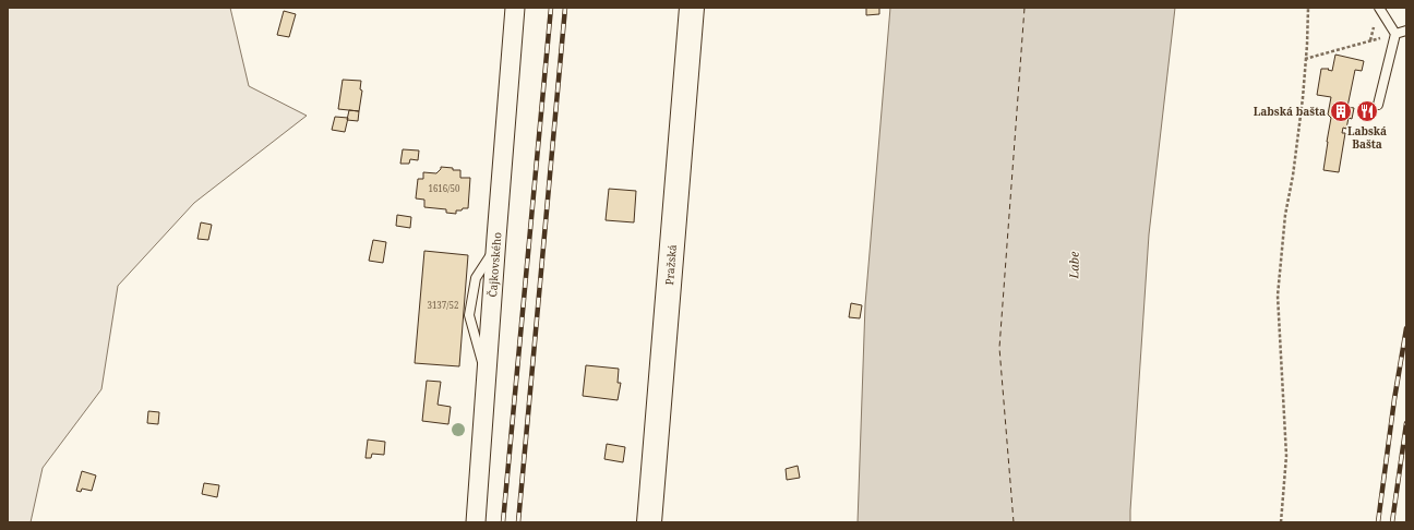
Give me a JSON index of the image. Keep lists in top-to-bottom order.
{
  "streets": {
    "main road": ["Pražská"],
    "street": ["Čajkovského"]
  },
  "water": ["Labe"],
  "places": {
    "building": ["Labská bašta"],
    "restaurant": ["Labská Bašta"]
  },
  "house_numbers": ["1616/50", "3137/52"]
}
